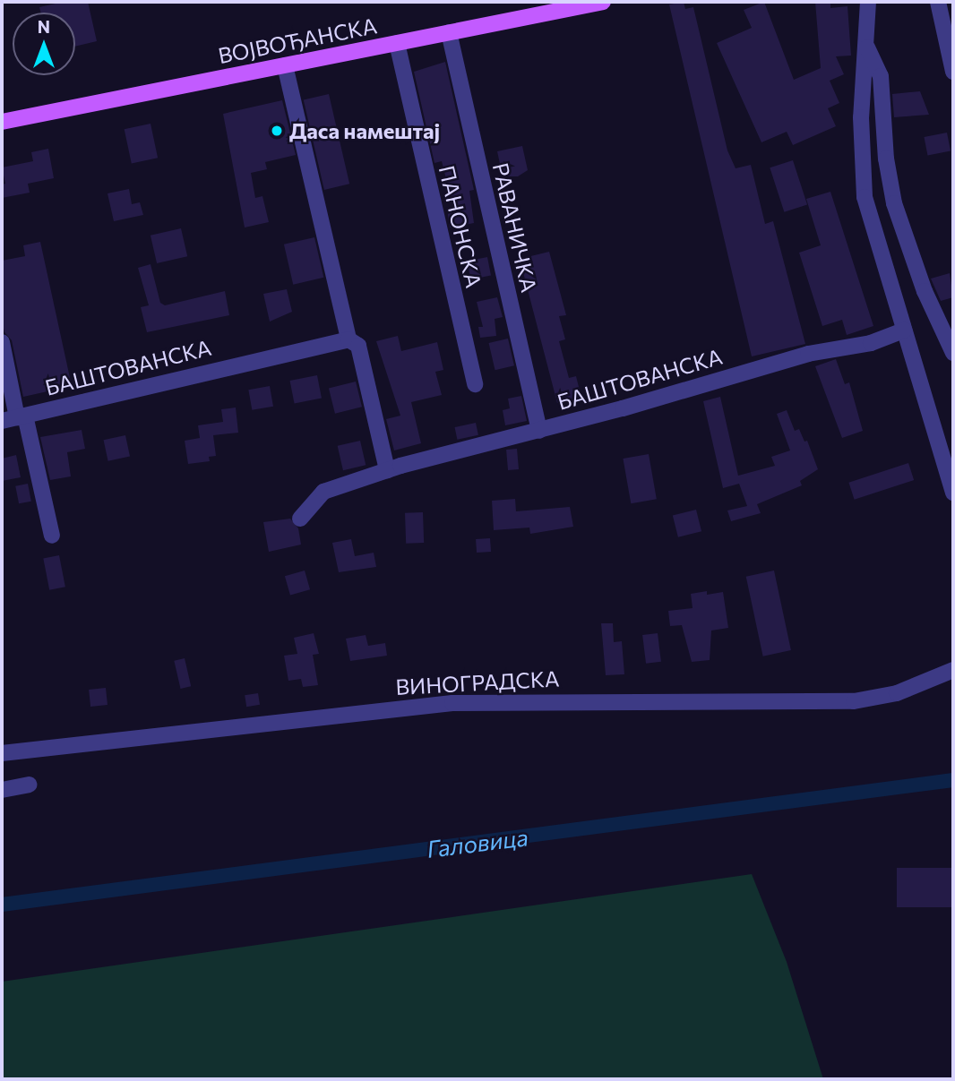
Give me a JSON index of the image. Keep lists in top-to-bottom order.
{
  "streets": {
    "main road": ["ВОЈВОЂАНСКА"],
    "street": [
      "ПАНОНСКА",
      "РАВАНИЧКА",
      "БАШТОВАНСКА",
      "ВИНОГРАДСКА"
    ]
  },
  "crossings": [
    ["ВОЈВОЂАНСКА", "ПАНОНСКА"],
    ["ВОЈВОЂАНСКА", "РАВАНИЧКА"],
    ["РАВАНИЧКА", "БАШТОВАНСКА"]
  ],
  "water": ["Галовица"],
  "places": ["Даса намештај"],
  "north": "top"
}
